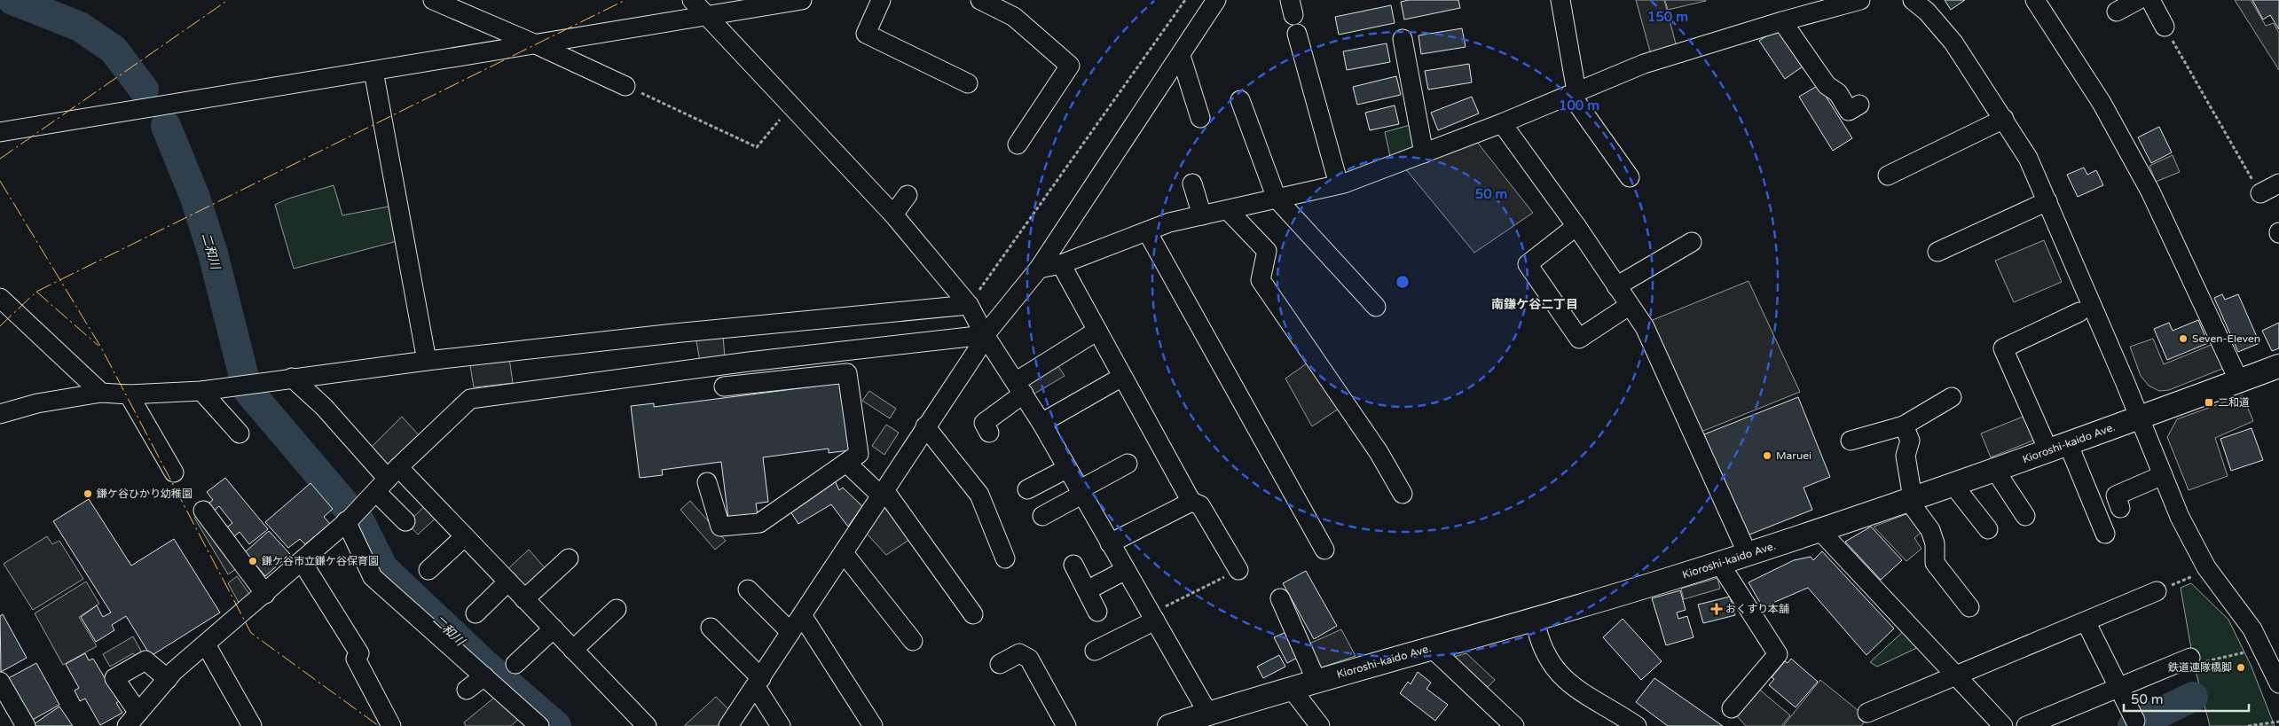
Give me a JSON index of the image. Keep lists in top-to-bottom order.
{
  "streets": {
    "main road": ["Kioroshi-kaido Ave."]
  },
  "districts": ["南鎌ケ谷二丁目"],
  "water": ["二和川"],
  "places": {
    "other": [
      "Seven-Eleven",
      "Maruei",
      "鎌ケ谷ひかり幼稚園",
      "鎌ケ谷市立鎌ケ谷保育園",
      "鉄道連隊橋脚"
    ],
    "transit": ["二和道"],
    "health": ["おくすり本舗"]
  },
  "scale_bar": "50 m",
  "rings": ["150 m", "100 m", "50 m"]
}
